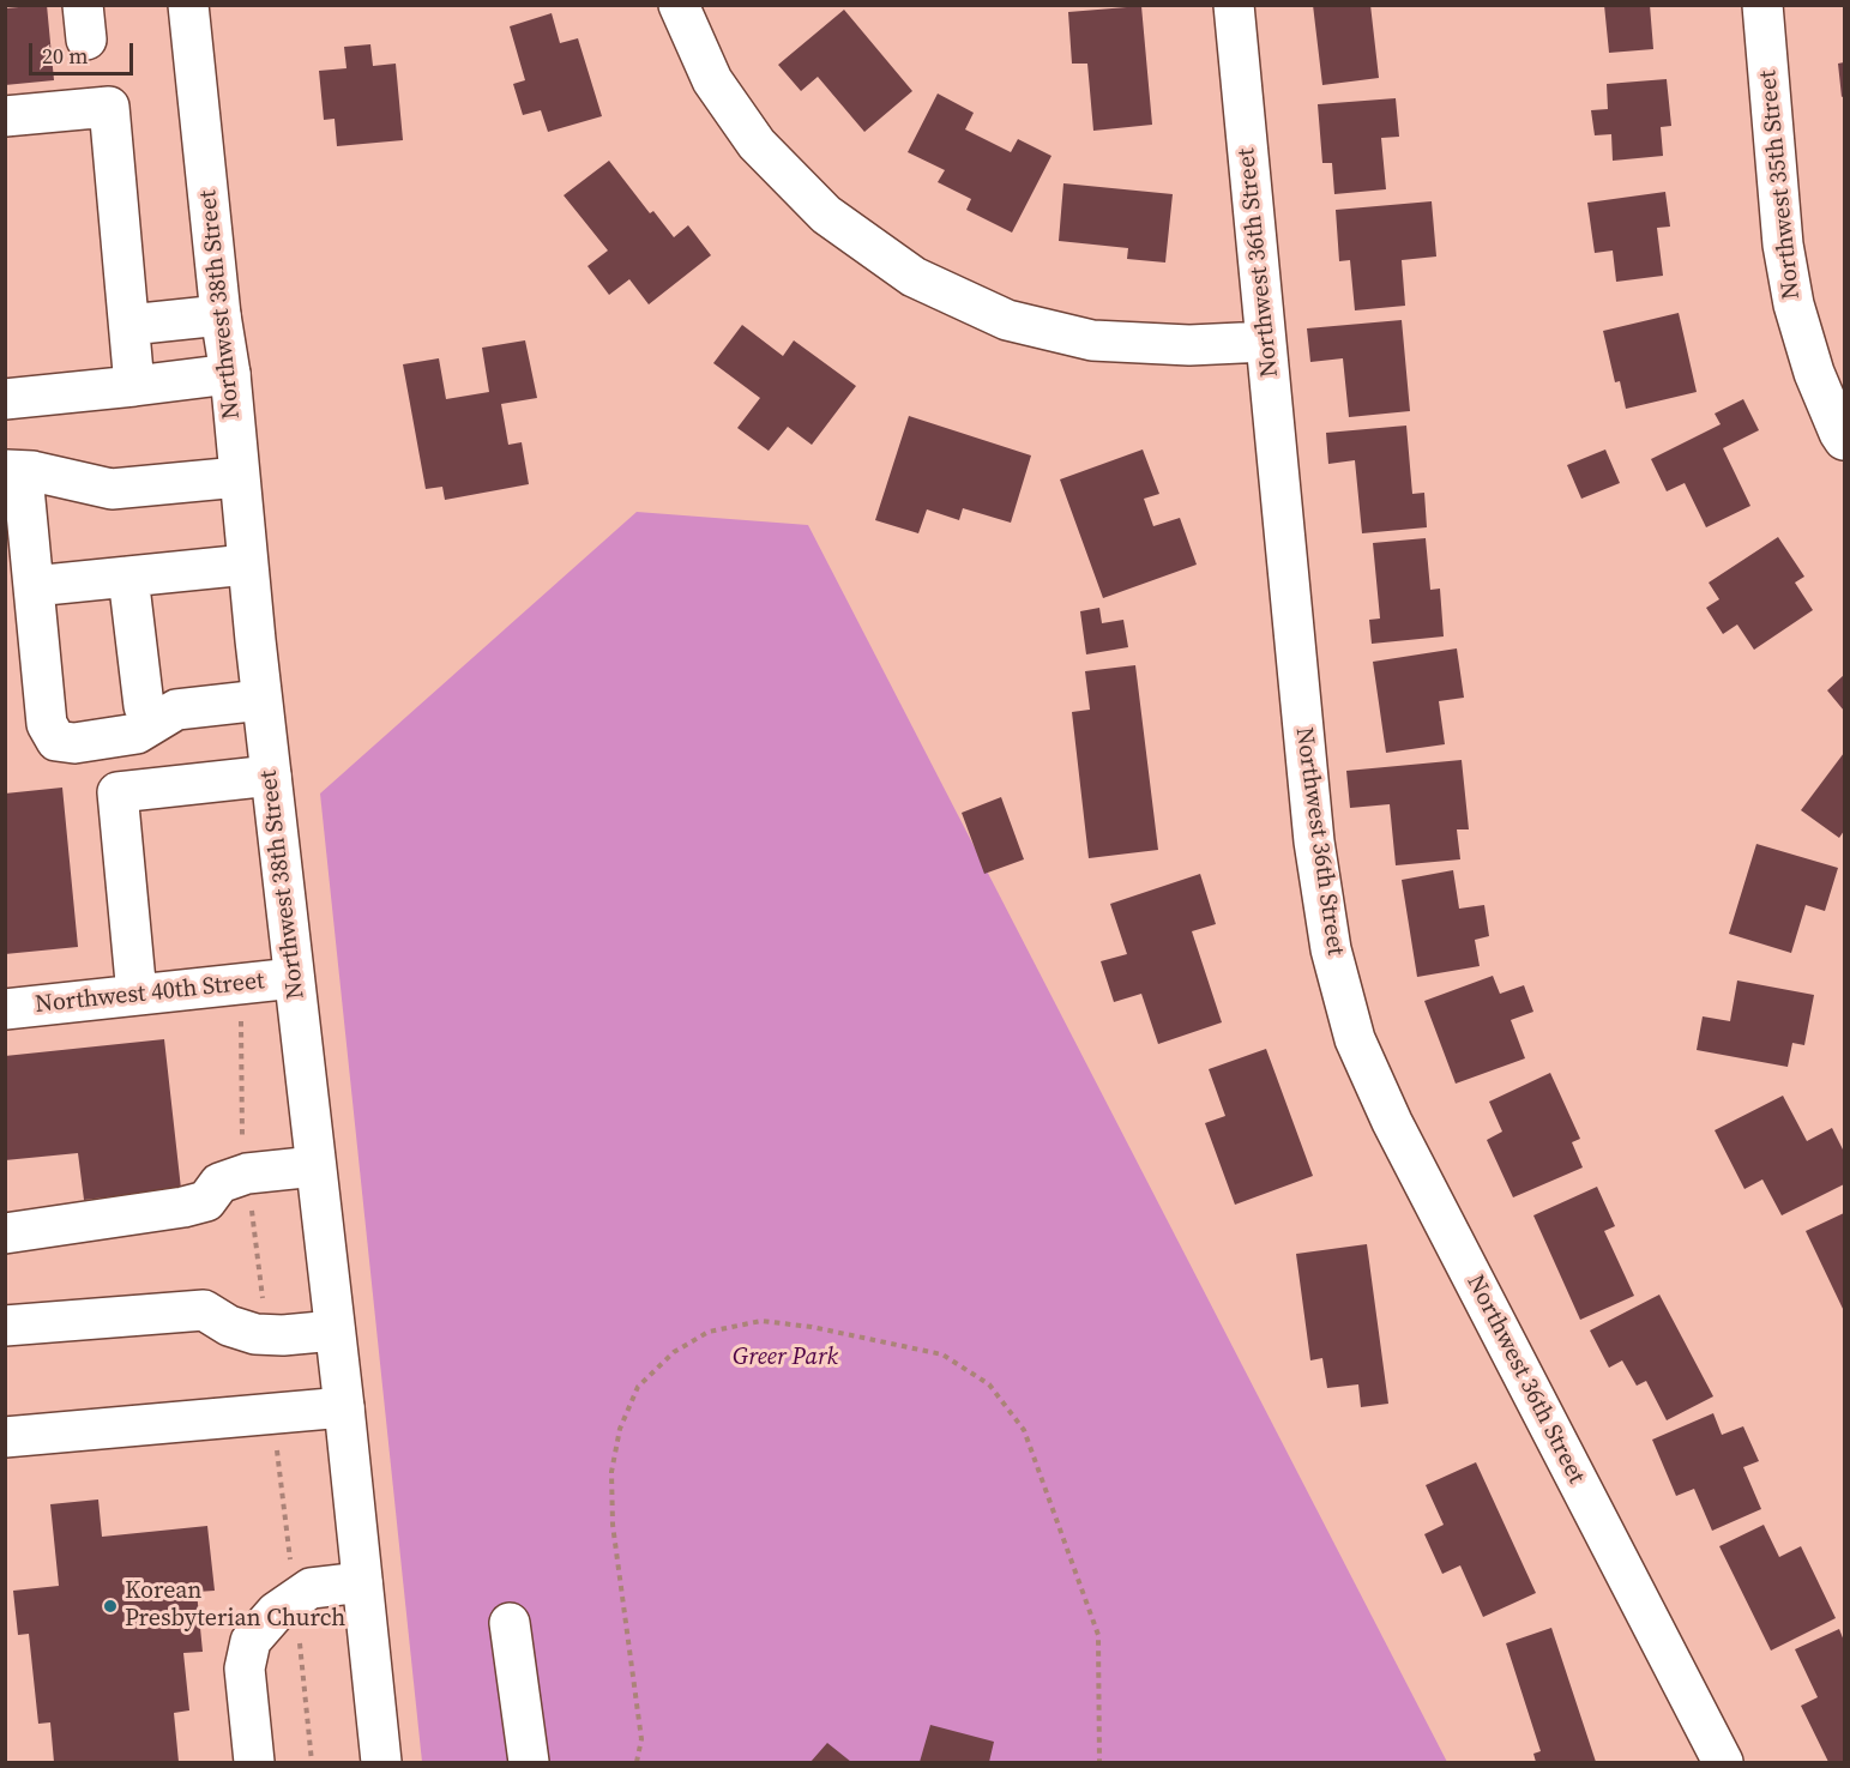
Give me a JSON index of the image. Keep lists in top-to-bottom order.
{
  "streets": {
    "street": [
      "Northwest 35th Street",
      "Northwest 36th Street",
      "Northwest 38th Street",
      "Northwest 40th Street"
    ]
  },
  "crossings": [
    ["Northwest 38th Street", "Northwest 40th Street"]
  ],
  "parks": ["Greer Park"],
  "places": ["Korean Presbyterian Church"],
  "scale_bar": "20 m"
}
